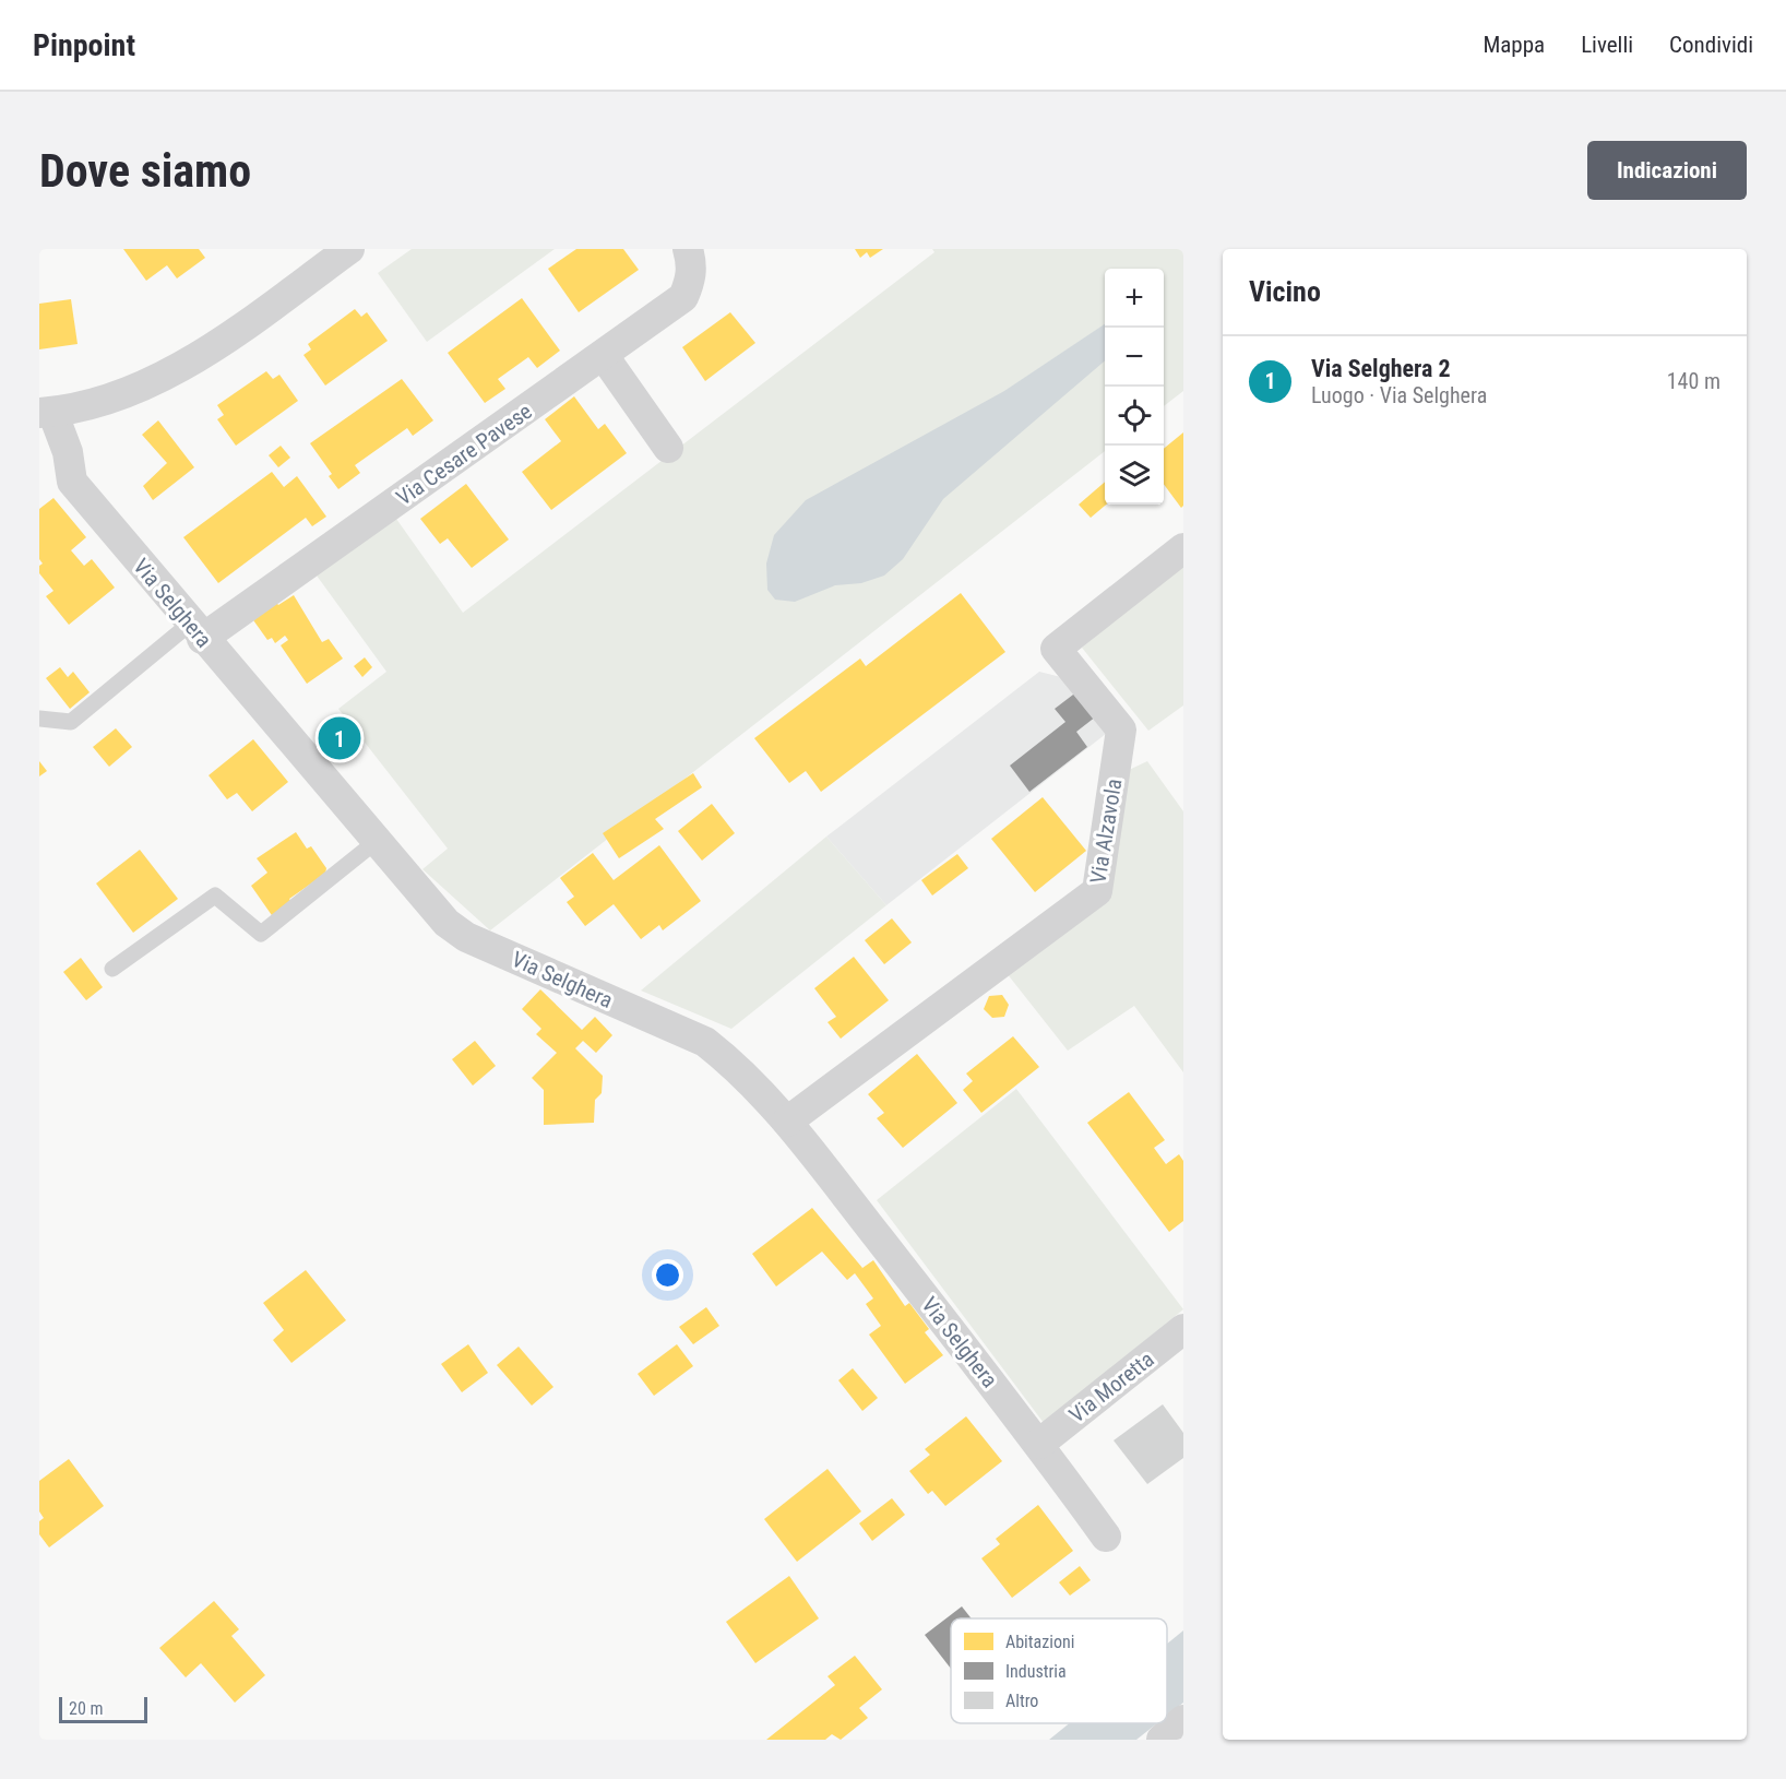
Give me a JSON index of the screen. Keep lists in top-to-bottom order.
{
  "streets": {
    "street": [
      "Via Cesare Pavese",
      "Via Selghera",
      "Via Alzavola",
      "Via Moretta"
    ]
  },
  "crossings": [
    ["Via Cesare Pavese", "Via Selghera"],
    ["Via Selghera", "Via Alzavola"],
    ["Via Selghera", "Via Moretta"]
  ],
  "legend": ["Abitazioni", "Industria", "Altro"],
  "scale_bar": "20 m",
  "page": {
    "header": "Pinpoint",
    "nav": ["Mappa", "Livelli", "Condividi"],
    "buttons": "Indicazioni",
    "title": "Dove siamo",
    "heading": "Vicino",
    "map_buttons": ["+", "−"],
    "list": [
      {
        "mark": "1",
        "name": "Via Selghera 2",
        "note": "Luogo · Via Selghera",
        "value": "140 m"
      }
    ],
    "pins": "1",
    "scale": "20 m"
  }
}
